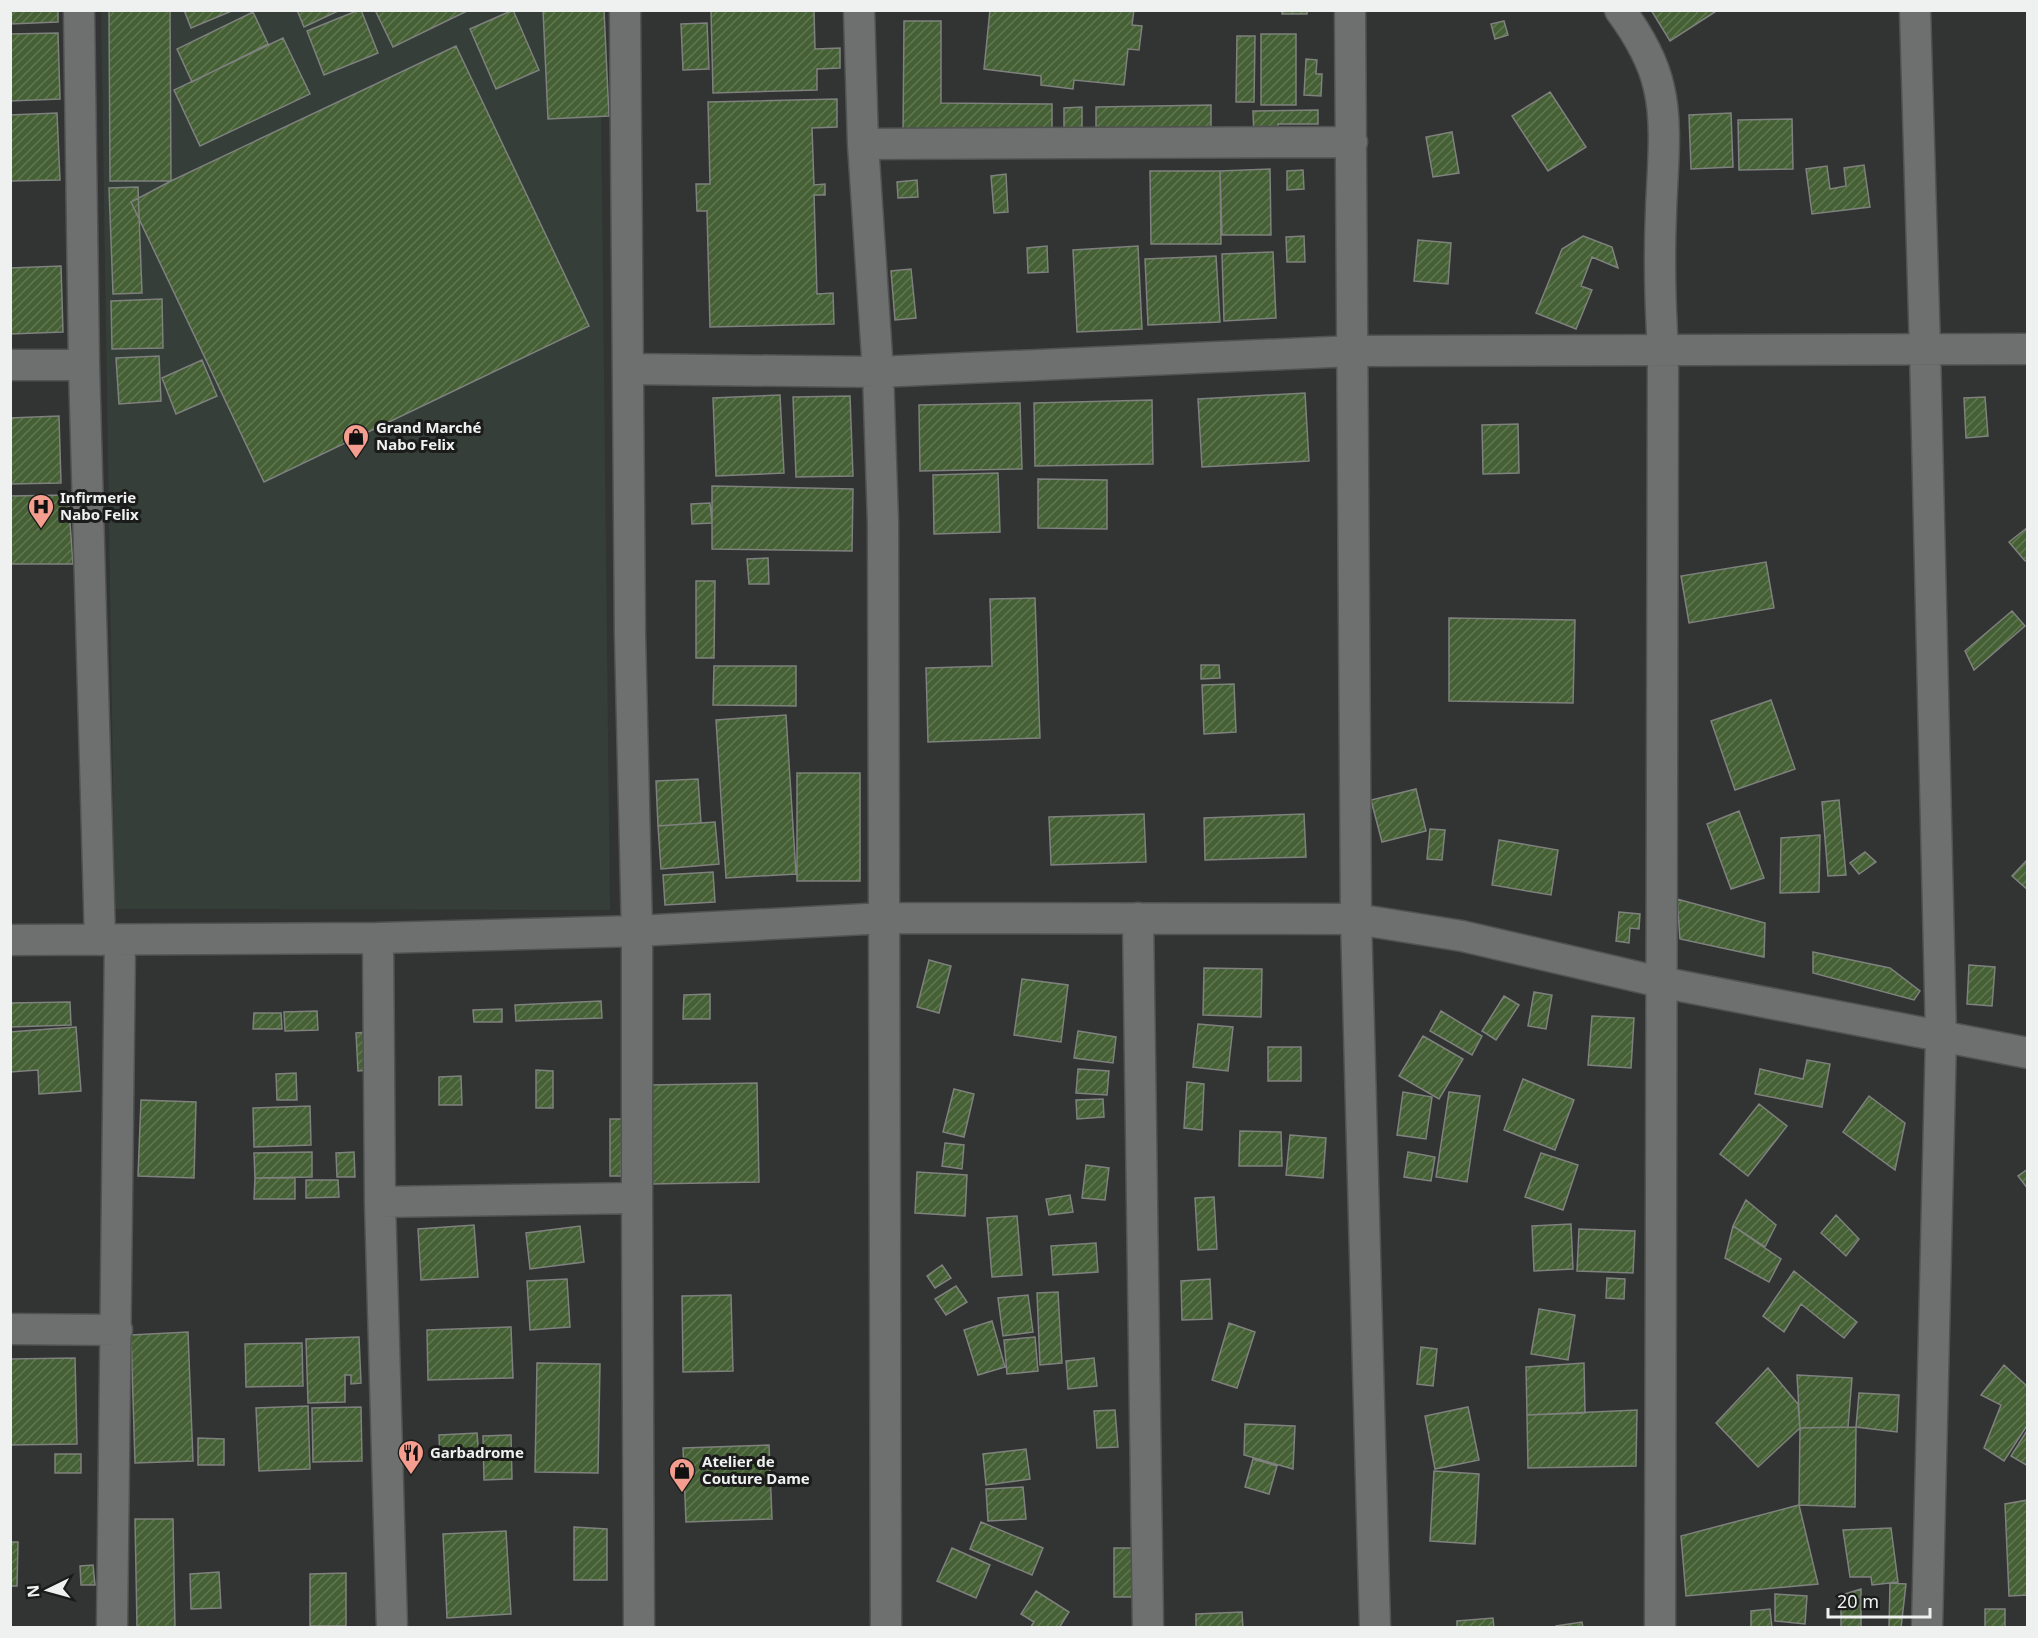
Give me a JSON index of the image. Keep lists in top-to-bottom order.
{
  "places": {
    "shop": ["Grand Marché Nabo Felix", "Atelier de Couture Dame"],
    "hospital": ["Infirmerie Nabo Felix"],
    "restaurant": ["Garbadrome"]
  },
  "scale_bar": "20 m",
  "north": "left"
}
